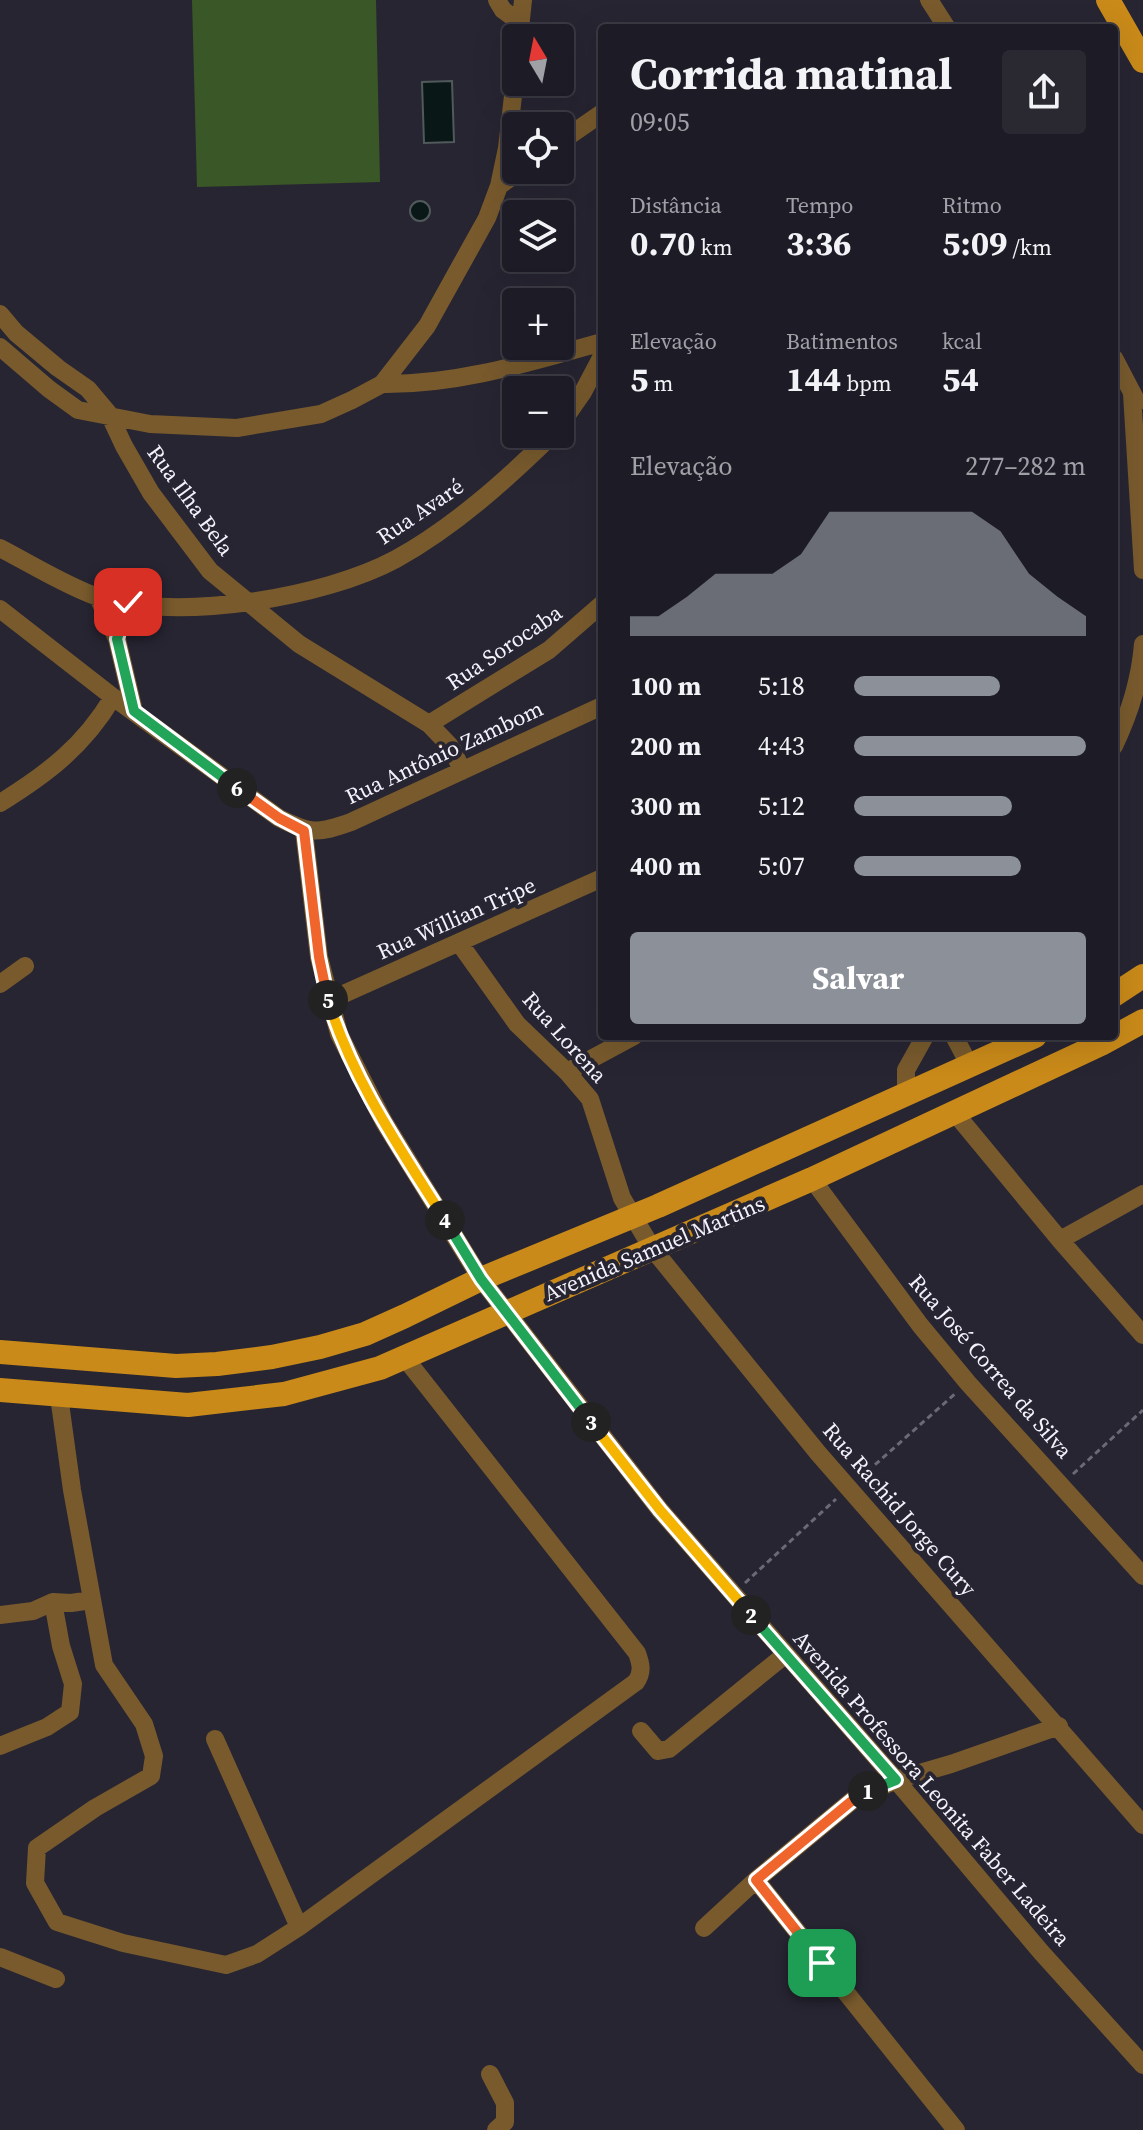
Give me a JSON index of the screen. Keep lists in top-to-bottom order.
{
  "streets": {
    "main road": ["Avenida Samuel Martins"],
    "street": [
      "Rua Ilha Bela",
      "Rua Avaré",
      "Rua Sorocaba",
      "Rua Antônio Zambom",
      "Rua Willian Tripe",
      "Rua Lorena",
      "Rua José Correa da Silva",
      "Rua Rachid Jorge Cury",
      "Avenida Professora Leonita Faber Ladeira"
    ]
  },
  "crossings": [
    ["Rua Ilha Bela", "Rua Avaré"],
    ["Rua Antônio Zambom", "Avenida Professora Leonita Faber Ladeira"],
    ["Rua Willian Tripe", "Rua Lorena"],
    ["Rua Willian Tripe", "Avenida Professora Leonita Faber Ladeira"],
    ["Rua Lorena", "Avenida Samuel Martins"],
    ["Rua Lorena", "Rua Rachid Jorge Cury"],
    ["Avenida Samuel Martins", "Rua José Correa da Silva"],
    ["Avenida Samuel Martins", "Rua Rachid Jorge Cury"],
    ["Avenida Samuel Martins", "Avenida Professora Leonita Faber Ladeira"]
  ],
  "north": "top",
  "page": {
    "map_buttons": ["+", "−"],
    "heading": ["Corrida matinal", "09:05"],
    "stats": [
      ["Distância", "0.70 km"],
      ["Tempo", "3:36"],
      ["Ritmo", "5:09 /km"],
      ["Elevação", "5 m"],
      ["Batimentos", "144 bpm"],
      ["kcal", "54"]
    ],
    "chart": ["Elevação", "277–282 m"],
    "list": [
      {
        "name": "100 m",
        "note": "5:18"
      },
      {
        "name": "200 m",
        "note": "4:43"
      },
      {
        "name": "300 m",
        "note": "5:12"
      },
      {
        "name": "400 m",
        "note": "5:07"
      }
    ],
    "pins": [
      "6",
      "5",
      "4",
      "3",
      "2",
      "1"
    ],
    "buttons": "Salvar"
  }
}
